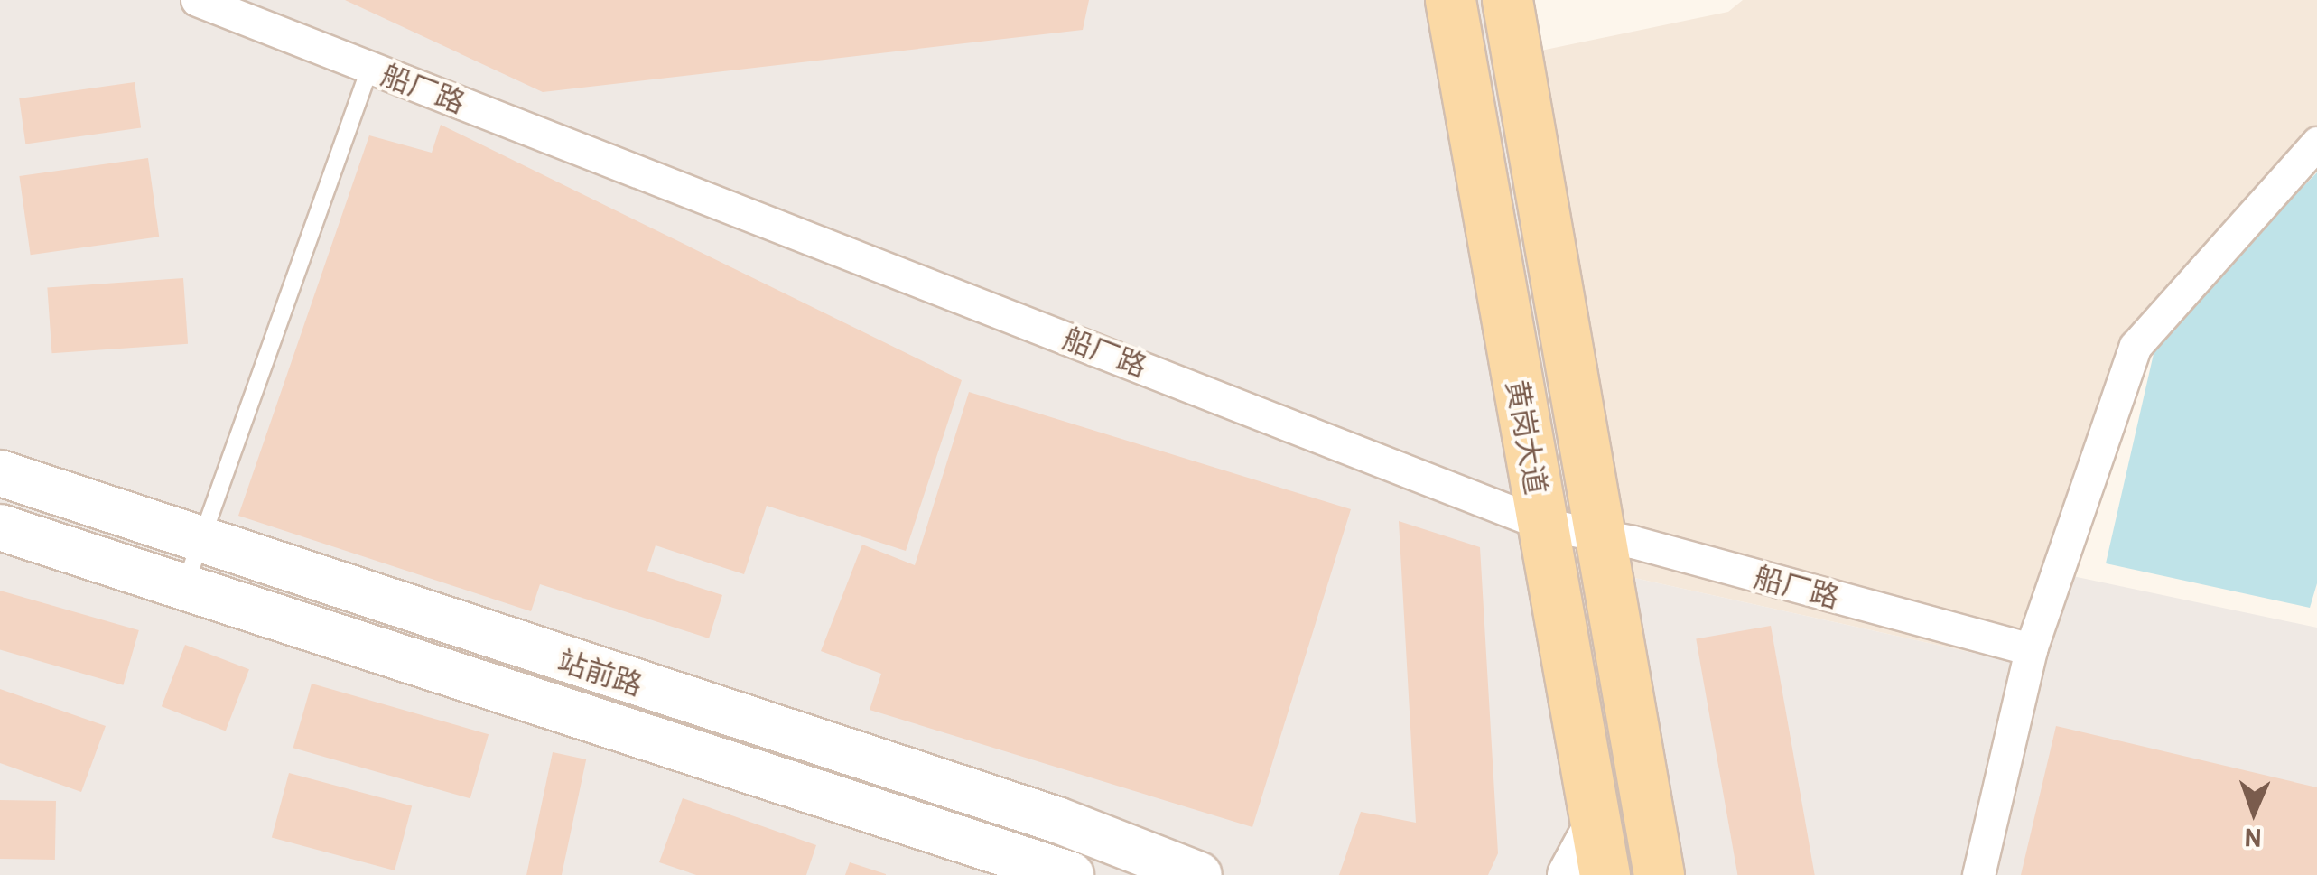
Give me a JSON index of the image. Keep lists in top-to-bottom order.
{
  "streets": {
    "main road": ["黄岗大道"],
    "street": ["船厂路", "站前路"]
  },
  "crossings": [
    ["船厂路", "黄岗大道"]
  ],
  "north": "bottom"
}
